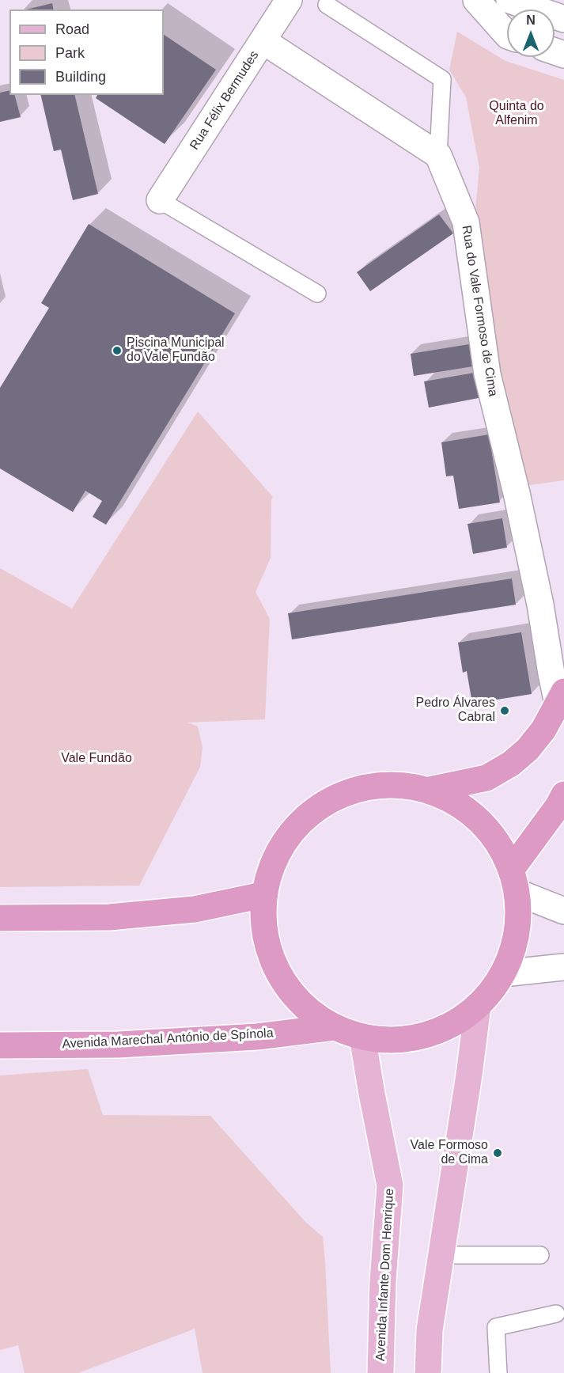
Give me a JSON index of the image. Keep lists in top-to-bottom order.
{
  "streets": {
    "highway": ["Avenida Marechal António de Spínola"],
    "main road": ["Avenida Infante Dom Henrique"],
    "street": ["Rua Félix Bermudes", "Rua do Vale Formoso de Cima"]
  },
  "parks": ["Quinta do Alfenim", "Vale Fundão"],
  "places": ["Piscina Municipal do Vale Fundão", "Pedro Álvares Cabral", "Vale Formoso de Cima"],
  "legend": ["Road", "Park", "Building"],
  "north": "top"
}
